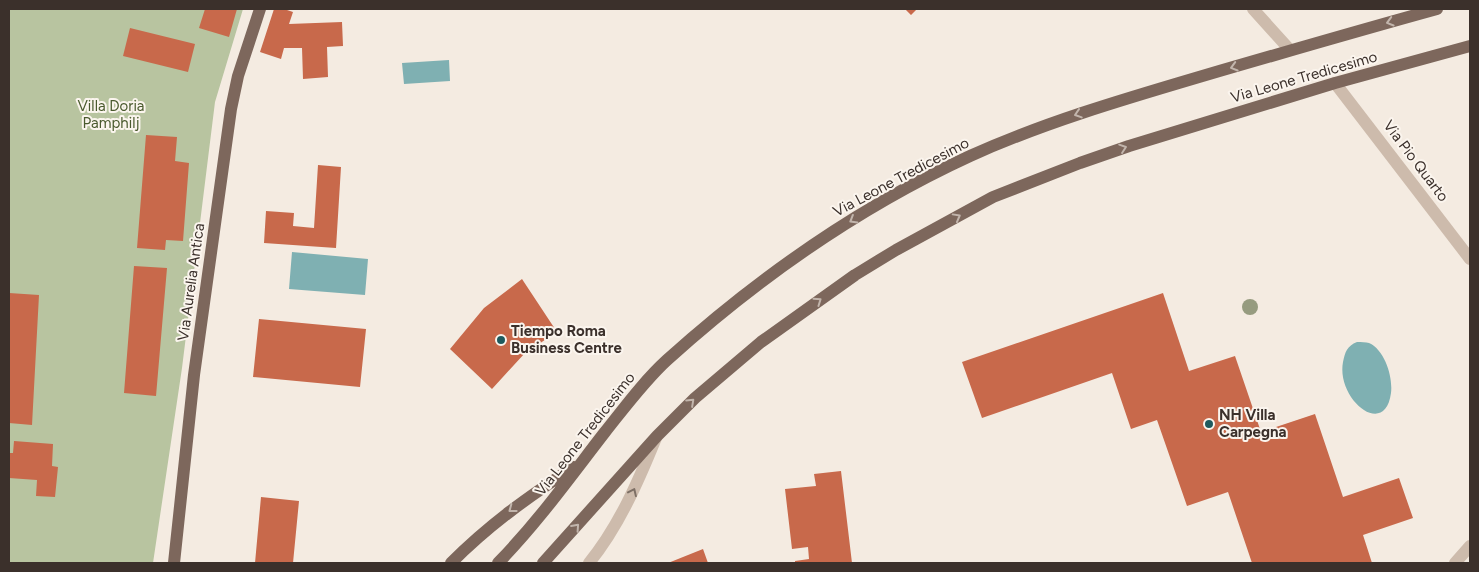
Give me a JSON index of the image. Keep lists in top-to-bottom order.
{
  "streets": {
    "main road": ["Via Leone Tredicesimo", "Via Aurelia Antica"],
    "street": ["Via Pio Quarto"]
  },
  "crossings": [
    ["Via Leone Tredicesimo", "Via Pio Quarto"]
  ],
  "parks": ["Villa Doria Pamphilj"],
  "places": ["Tiempo Roma Business Centre", "NH Villa Carpegna"]
}
